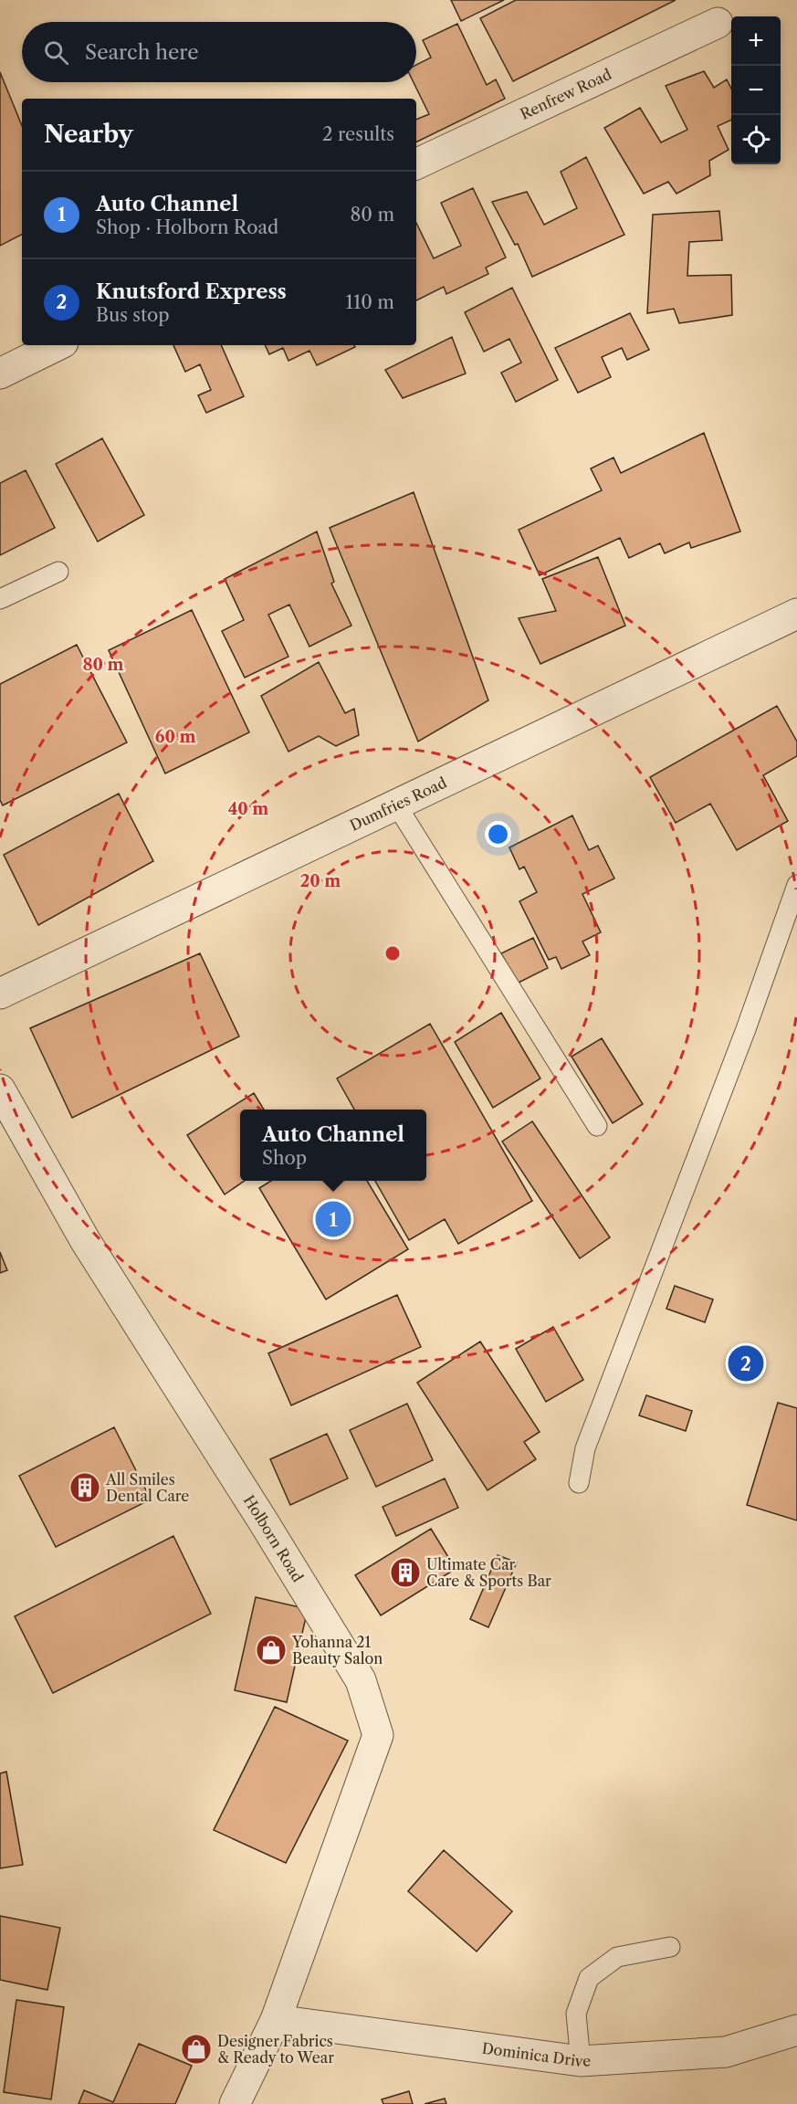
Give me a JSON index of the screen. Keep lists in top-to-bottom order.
{
  "streets": {
    "street": [
      "Renfrew Road",
      "Dumfries Road",
      "Holborn Road",
      "Dominica Drive"
    ]
  },
  "crossings": [
    ["Holborn Road", "Dominica Drive"]
  ],
  "places": {
    "building": ["All Smiles Dental Care", "Ultimate Car Care & Sports Bar"],
    "shop": ["Yohanna 21 Beauty Salon", "Designer Fabrics & Ready to Wear"]
  },
  "page": {
    "map_buttons": ["+", "−"],
    "search": "Search here",
    "heading": ["Nearby", "2 results"],
    "list": [
      {
        "mark": "1",
        "name": "Auto Channel",
        "note": "Shop · Holborn Road",
        "value": "80 m"
      },
      {
        "mark": "2",
        "name": "Knutsford Express",
        "note": "Bus stop",
        "value": "110 m"
      }
    ],
    "popup": ["Auto Channel", "Shop"],
    "pins": ["1", "2"]
  },
  "rings": [
    "80 m",
    "60 m",
    "40 m",
    "20 m"
  ]
}
